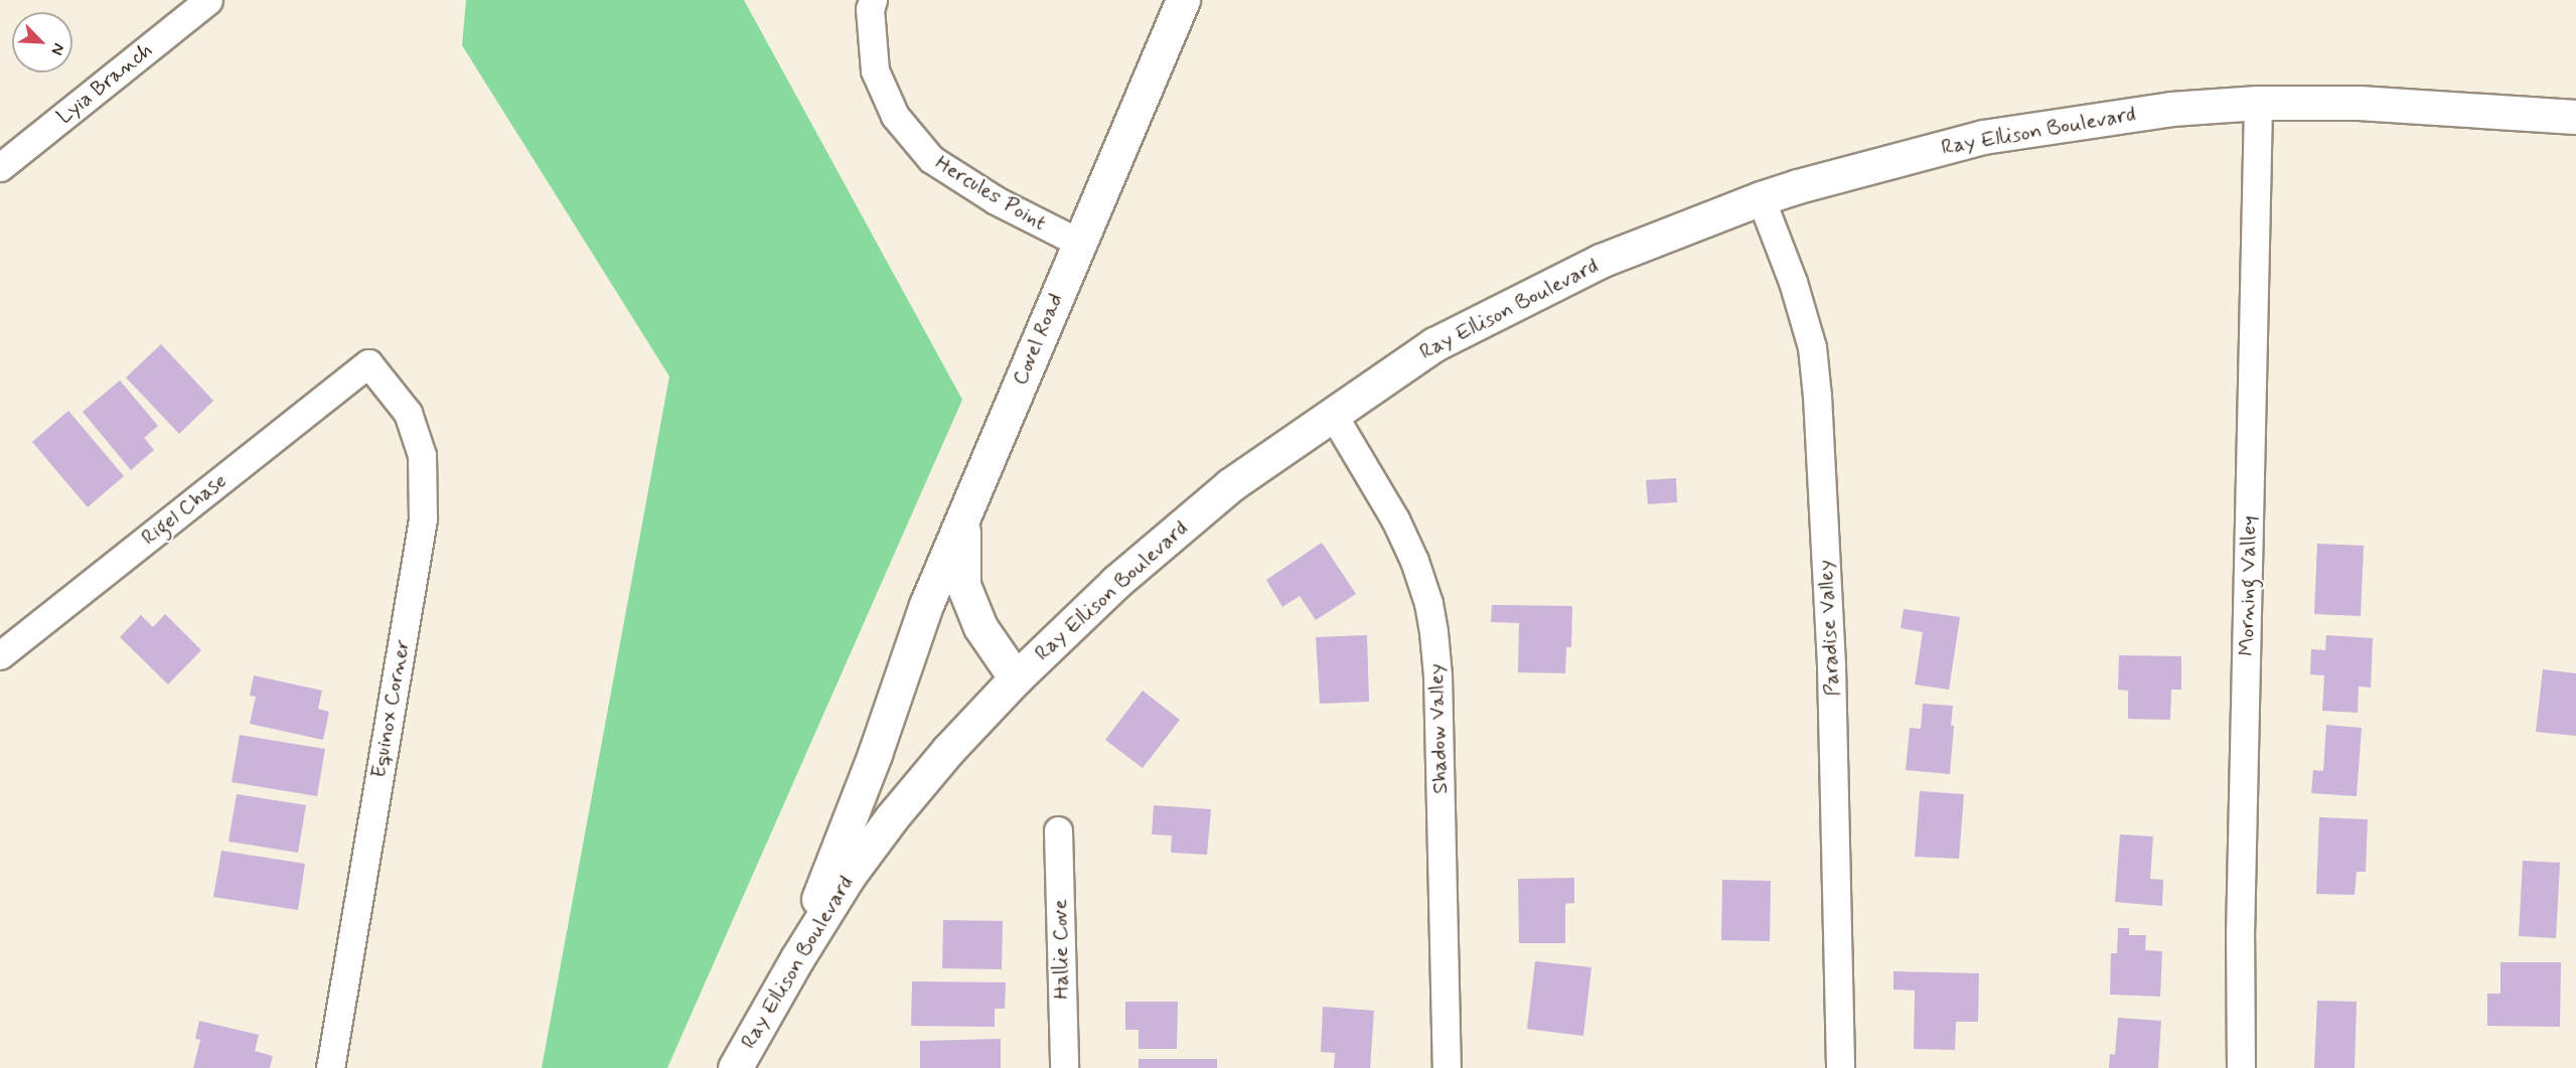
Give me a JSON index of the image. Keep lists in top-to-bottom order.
{
  "streets": {
    "street": [
      "Lyia Branch",
      "Ray Ellison Boulevard",
      "Hercules Point",
      "Covel Road",
      "Rigel Chase",
      "Morning Valley",
      "Paradise Valley",
      "Equinox Corner",
      "Shadow Valley",
      "Hallie Cove"
    ]
  },
  "crossings": [
    ["Ray Ellison Boulevard", "Covel Road"],
    ["Ray Ellison Boulevard", "Morning Valley"],
    ["Ray Ellison Boulevard", "Paradise Valley"],
    ["Ray Ellison Boulevard", "Shadow Valley"],
    ["Hercules Point", "Covel Road"],
    ["Rigel Chase", "Equinox Corner"]
  ],
  "north": "bottom right"
}
